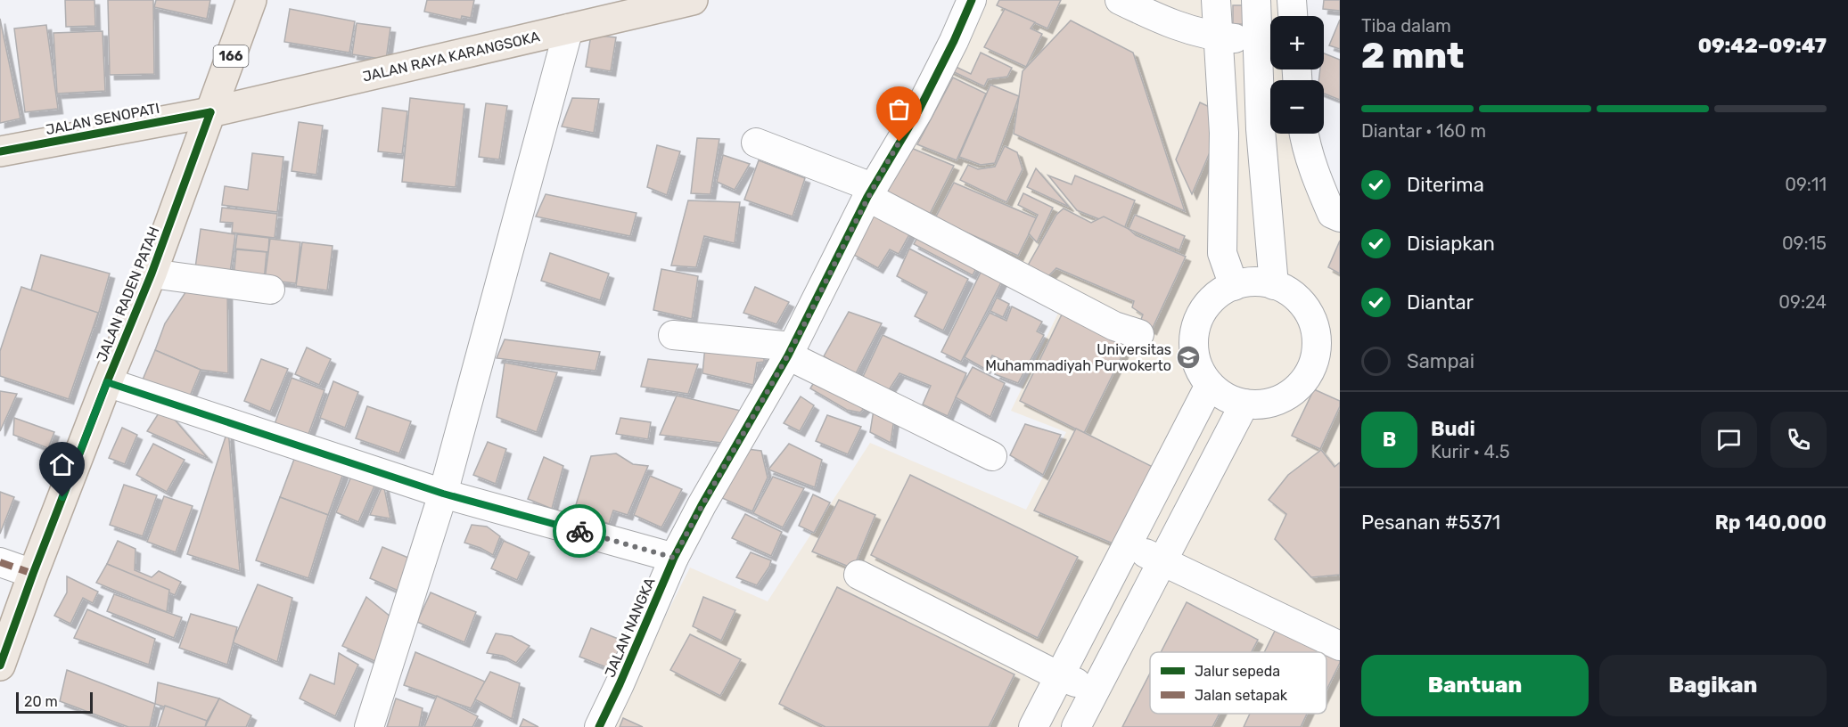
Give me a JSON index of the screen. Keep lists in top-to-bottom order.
{
  "streets": {
    "main road": [
      "166",
      "JALAN RAYA KARANGSOKA",
      "JALAN SENOPATI",
      "JALAN RADEN PATAH"
    ],
    "street": ["JALAN NANGKA"]
  },
  "crossings": [
    ["166", "JALAN RAYA KARANGSOKA"],
    ["166", "JALAN SENOPATI"],
    ["166", "JALAN RADEN PATAH"],
    ["JALAN RAYA KARANGSOKA", "JALAN SENOPATI"],
    ["JALAN RAYA KARANGSOKA", "JALAN RADEN PATAH"],
    ["JALAN SENOPATI", "JALAN RADEN PATAH"]
  ],
  "places": {
    "school or university": ["Universitas Muhammadiyah Purwokerto"]
  },
  "legend": ["Jalur sepeda", "Jalan setapak"],
  "scale_bar": "20 m",
  "page": {
    "heading": ["2 mnt", "Tiba dalam", "09:42–09:47"],
    "panel": [
      "Budi",
      "Kurir · 4.5",
      "Pesanan #5371",
      "Rp 140,000"
    ],
    "map_buttons": ["+", "−"],
    "bar": "Diantar · 160 m",
    "list": [
      ["Diterima", "09:11"],
      ["Disiapkan", "09:15"],
      ["Diantar", "09:24"],
      "Sampai"
    ],
    "round": "B",
    "buttons": ["Bantuan", "Bagikan"],
    "scale": "20 m"
  }
}
